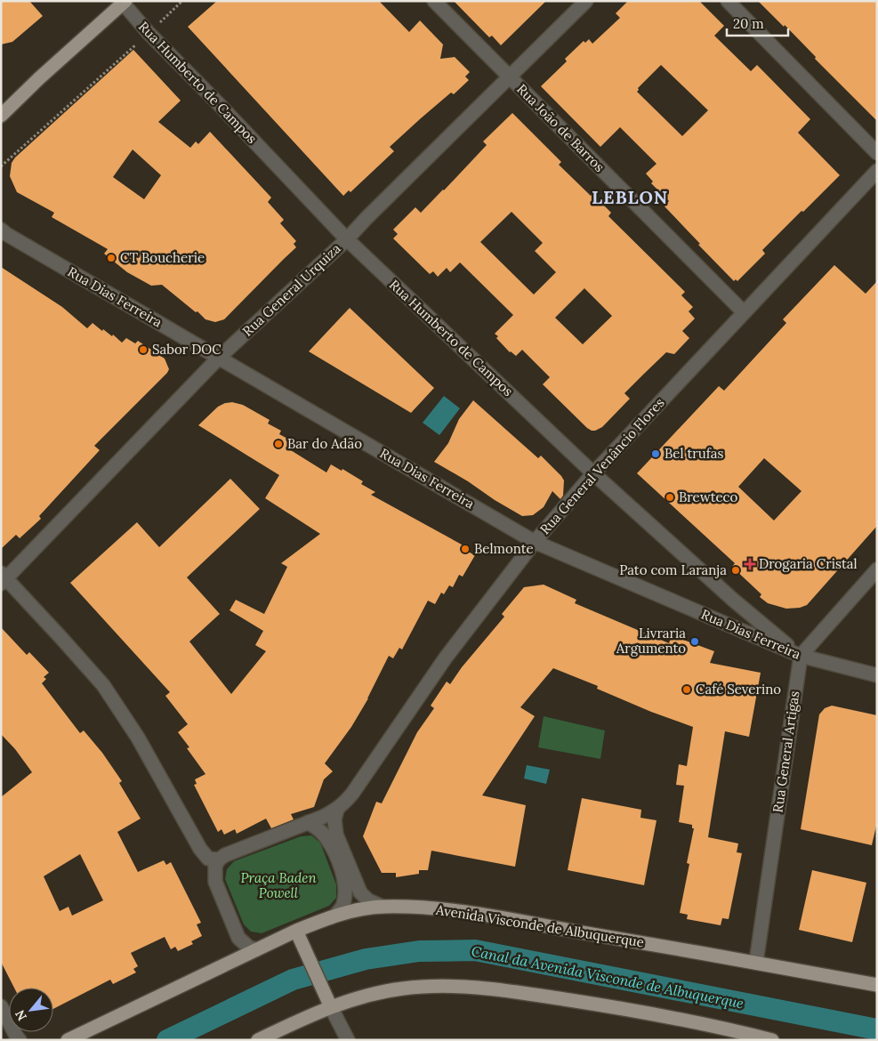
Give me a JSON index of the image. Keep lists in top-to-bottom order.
{
  "streets": {
    "main road": ["Avenida Visconde de Albuquerque"],
    "street": [
      "Rua Humberto de Campos",
      "Rua João de Barros",
      "Rua General Urquiza",
      "Rua Dias Ferreira",
      "Rua General Venâncio Flores",
      "Rua General Artigas"
    ]
  },
  "crossings": [
    ["Rua Humberto de Campos", "Rua General Urquiza"],
    ["Rua Humberto de Campos", "Rua Dias Ferreira"],
    ["Rua Humberto de Campos", "Rua General Venâncio Flores"],
    ["Rua Humberto de Campos", "Rua General Artigas"],
    ["Rua João de Barros", "Rua General Urquiza"],
    ["Rua João de Barros", "Rua General Venâncio Flores"],
    ["Rua General Urquiza", "Rua Dias Ferreira"],
    ["Rua Dias Ferreira", "Rua General Venâncio Flores"],
    ["Rua Dias Ferreira", "Rua General Artigas"],
    ["Rua General Venâncio Flores", "Avenida Visconde de Albuquerque"],
    ["Rua General Artigas", "Avenida Visconde de Albuquerque"]
  ],
  "districts": ["LEBLON"],
  "water": ["Canal da Avenida Visconde de Albuquerque"],
  "parks": ["Praça Baden Powell"],
  "places": {
    "other": [
      "CT Boucherie",
      "Sabor DOC",
      "Bar do Adão",
      "Bel trufas",
      "Brewteco",
      "Belmonte",
      "Pato com Laranja",
      "Livraria Argumento",
      "Café Severino"
    ],
    "health": ["Drogaria Cristal"]
  },
  "scale_bar": "20 m",
  "north": "bottom left"
}
